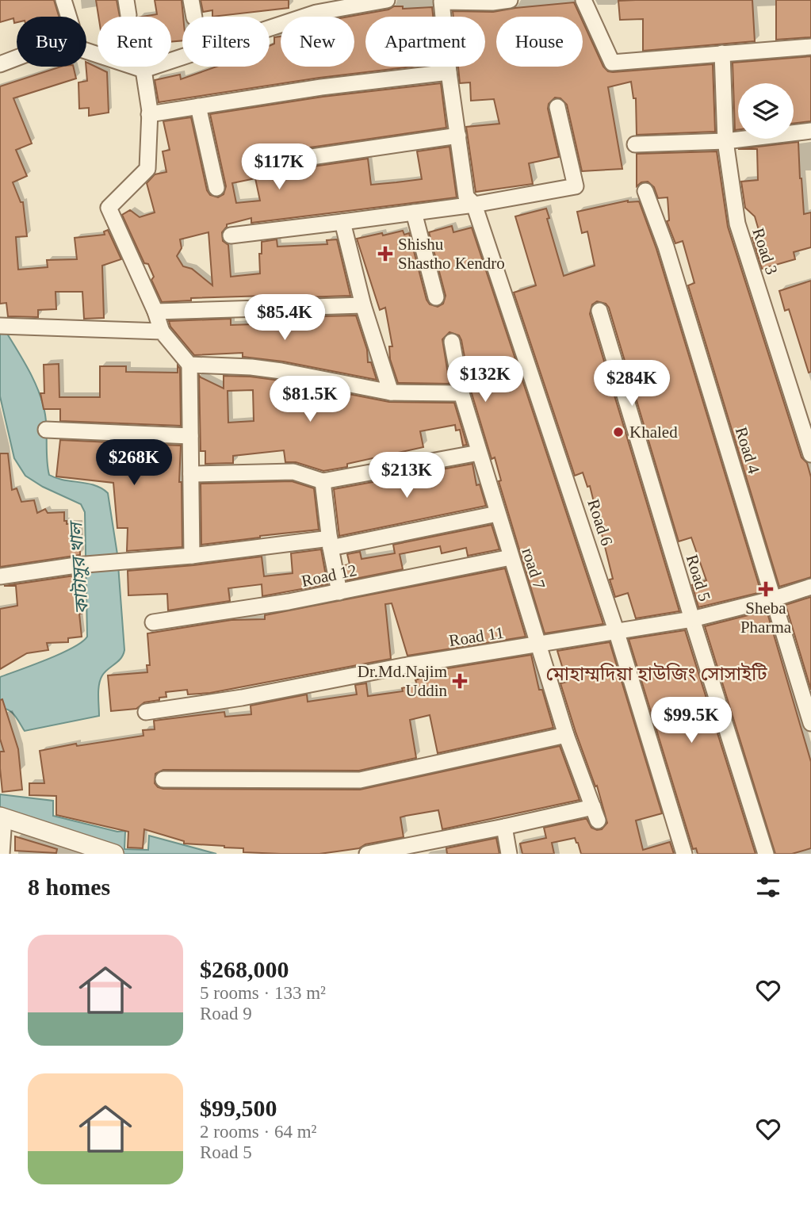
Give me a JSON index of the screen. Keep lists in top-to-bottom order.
{
  "streets": {
    "street": [
      "Road 3",
      "Road 4",
      "Road 6",
      "road 7",
      "Road 12",
      "Road 5",
      "Road 11"
    ]
  },
  "crossings": [
    ["Road 4", "Road 11"],
    ["Road 6", "Road 11"],
    ["road 7", "Road 12"],
    ["road 7", "Road 11"],
    ["Road 5", "Road 11"]
  ],
  "districts": ["মোহাম্মদিয়া হাউজিং সোসাইটি"],
  "water": ["কাটাসুর খাল"],
  "places": {
    "health": ["Shishu Shastho Kendro", "Sheba Pharma", "Dr.Md.Najim Uddin"],
    "other": ["Khaled"]
  },
  "page": {
    "chip": [
      "Buy",
      "Rent",
      "Filters",
      "New",
      "Apartment",
      "House"
    ],
    "price": [
      "$117K",
      "$85.4K",
      "$132K",
      "$284K",
      "$81.5K",
      "$268K",
      "$213K",
      "$99.5K"
    ],
    "heading": "8 homes",
    "list": [
      {
        "name": "$268,000",
        "note": "5 rooms · 133 m² · Road 9"
      },
      {
        "name": "$99,500",
        "note": "2 rooms · 64 m² · Road 5"
      }
    ]
  }
}
